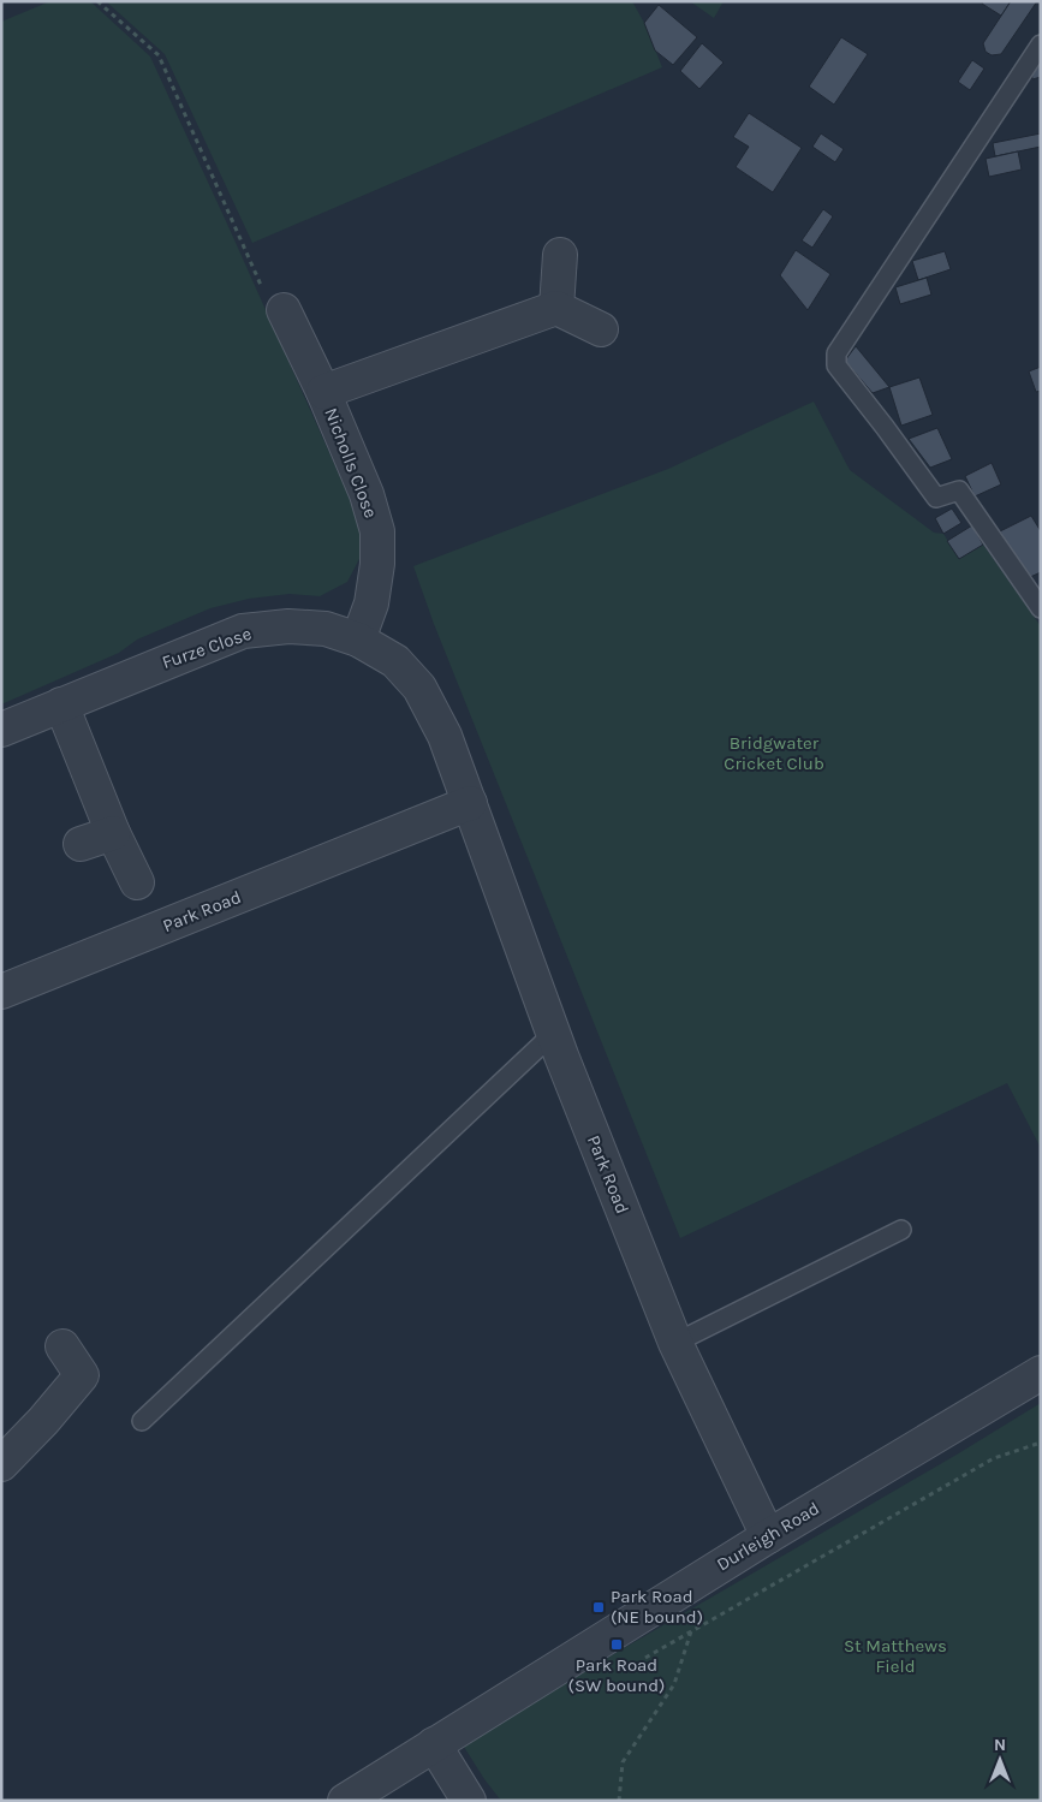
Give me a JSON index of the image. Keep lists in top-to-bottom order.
{
  "streets": {
    "street": [
      "Nicholls Close",
      "Furze Close",
      "Park Road",
      "Durleigh Road"
    ]
  },
  "crossings": [
    ["Nicholls Close", "Furze Close"],
    ["Nicholls Close", "Park Road"],
    ["Furze Close", "Park Road"],
    ["Park Road", "Durleigh Road"]
  ],
  "parks": ["Bridgwater Cricket Club", "St Matthews Field"],
  "places": {
    "transit": ["Park Road (NE bound)", "Park Road (SW bound)"]
  },
  "north": "top"
}
